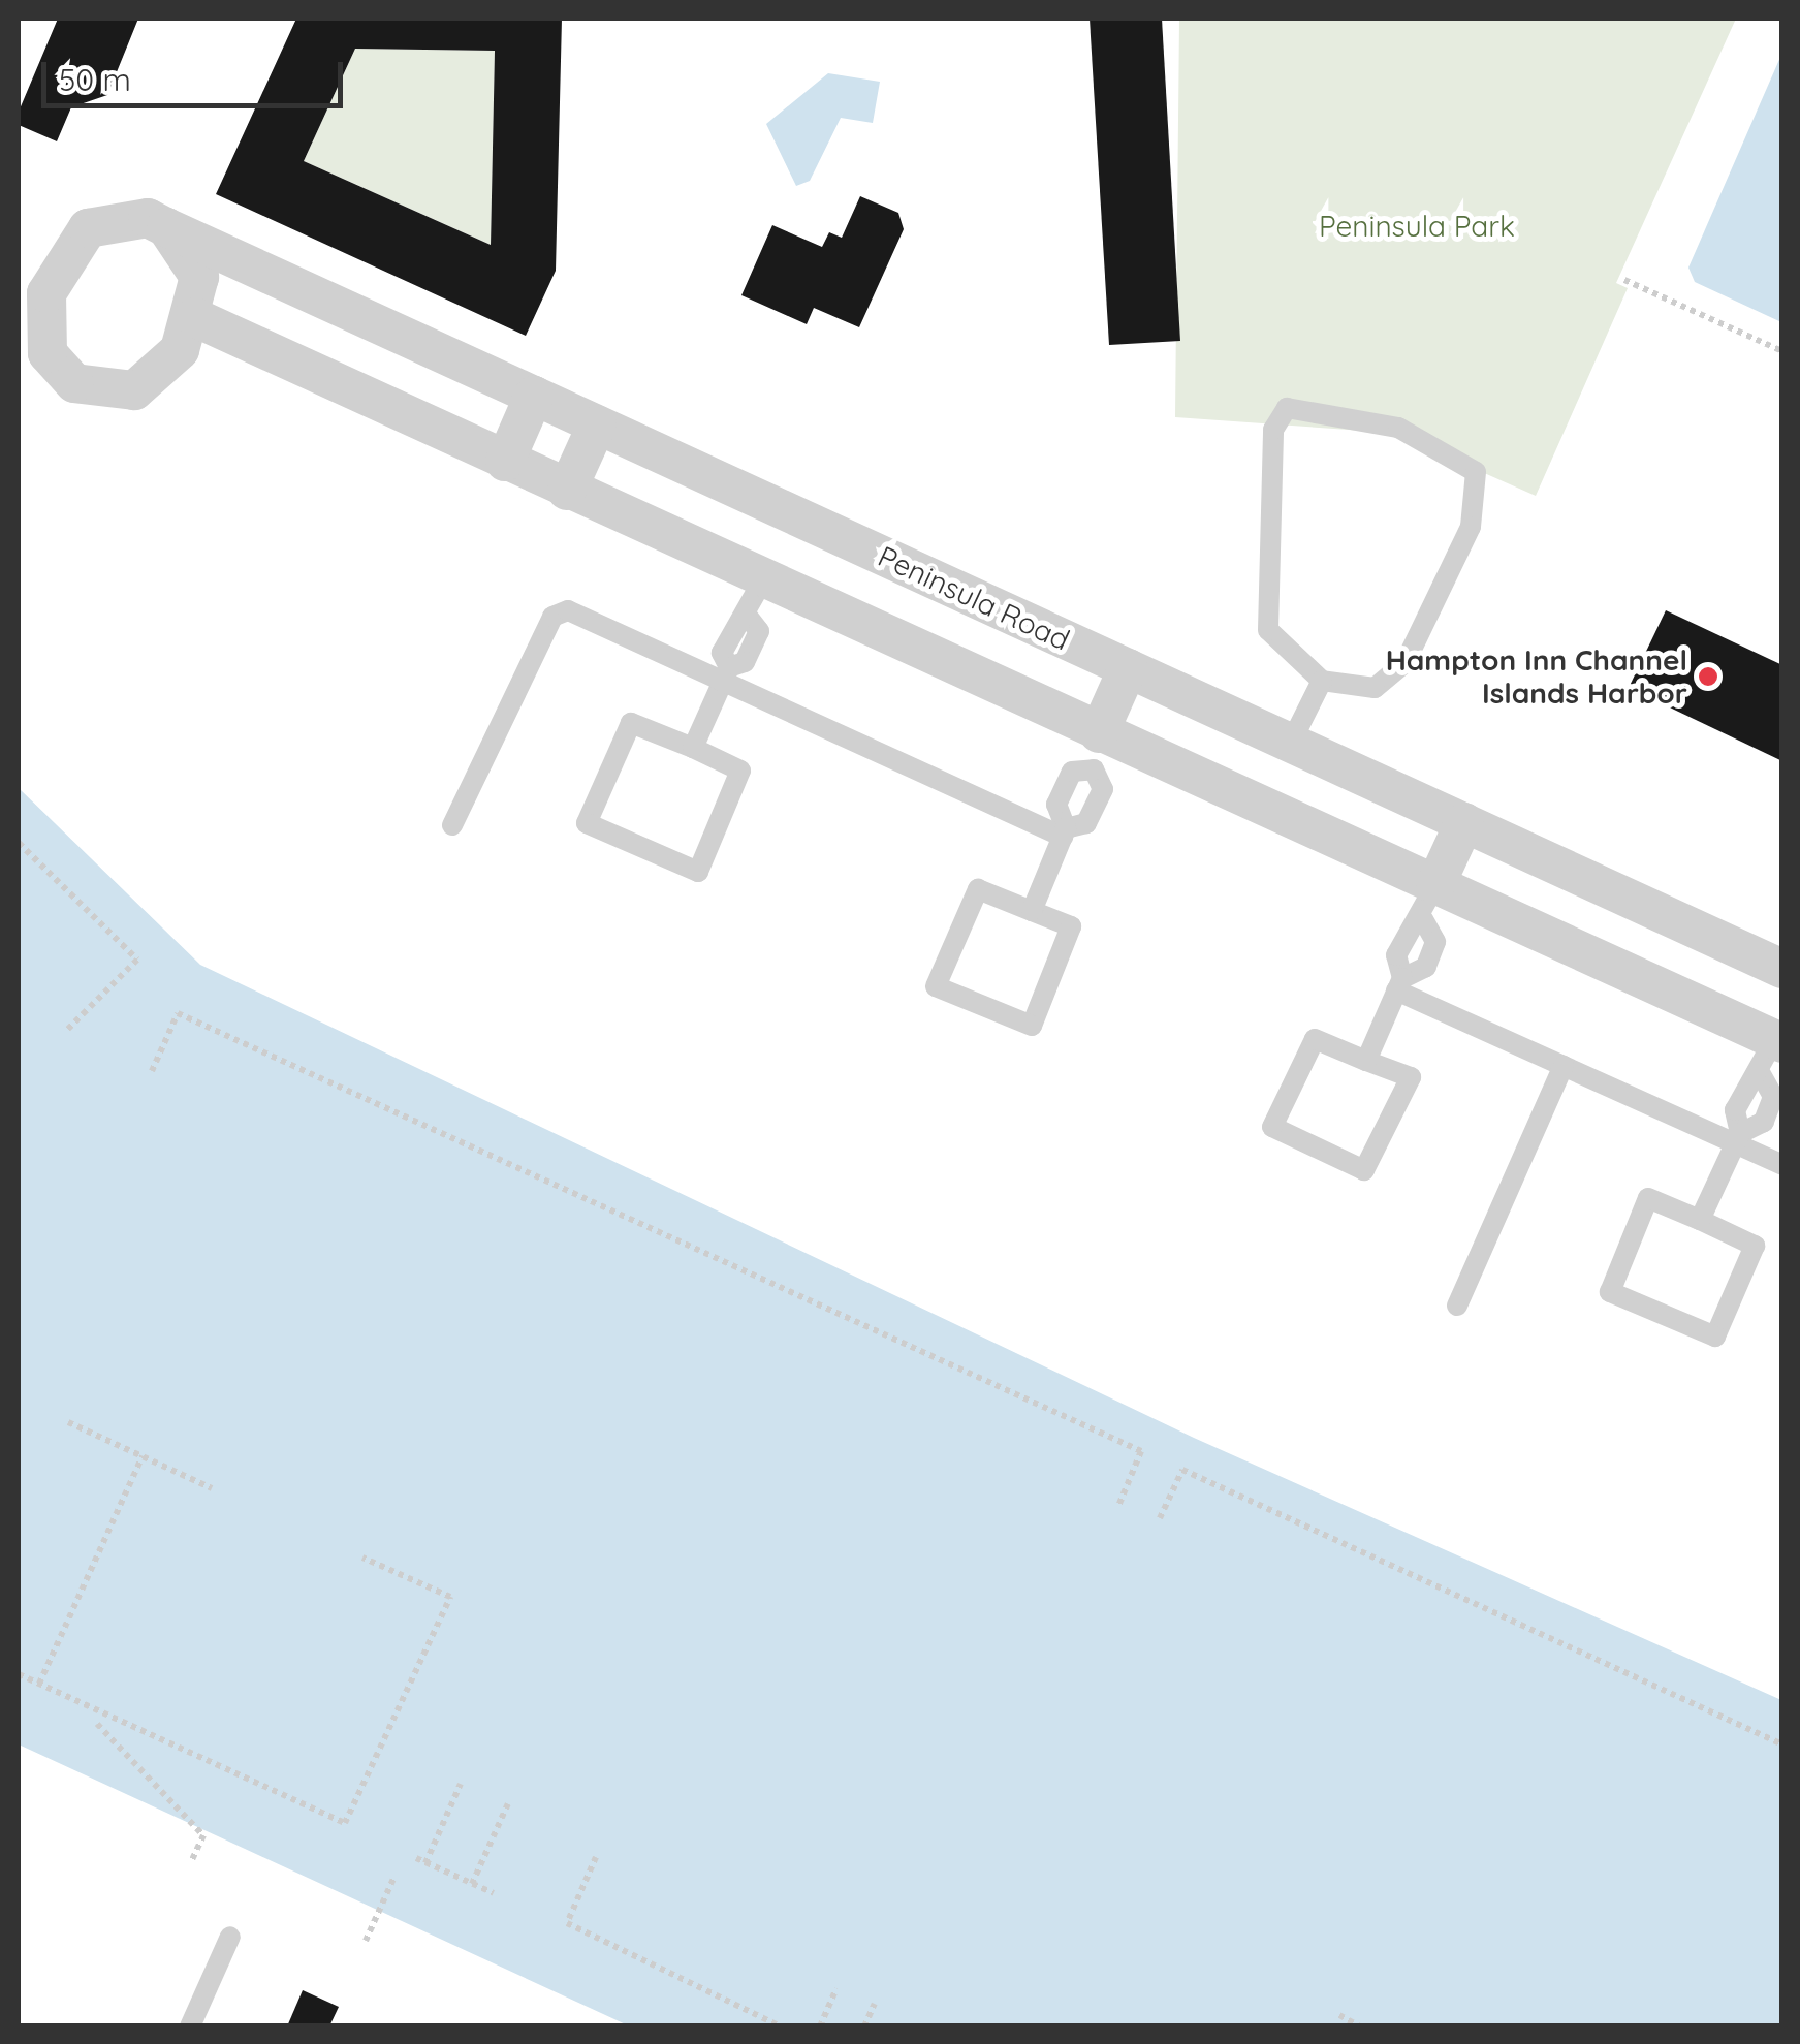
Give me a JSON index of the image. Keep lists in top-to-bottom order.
{
  "streets": {
    "street": ["Peninsula Road"]
  },
  "parks": ["Peninsula Park"],
  "places": ["Hampton Inn Channel Islands Harbor"],
  "scale_bar": "50 m"
}
